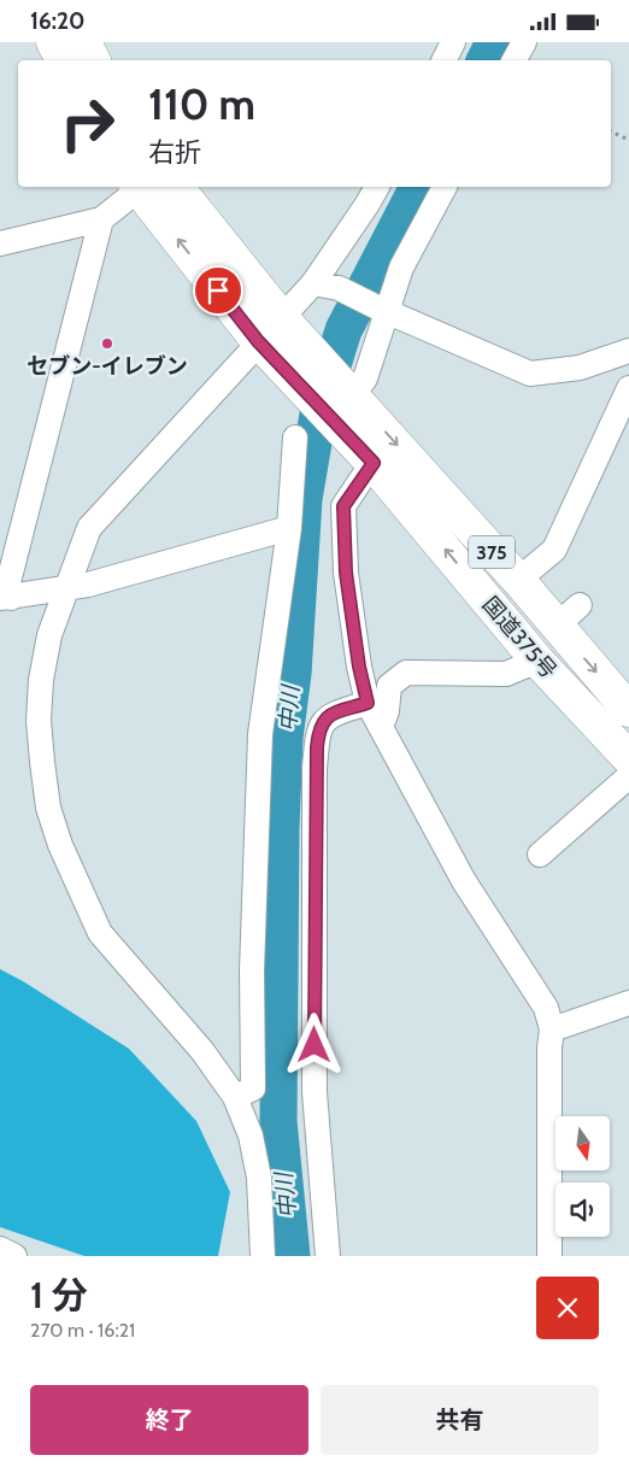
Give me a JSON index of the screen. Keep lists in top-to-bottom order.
{
  "streets": {
    "highway": ["375", "国道375号"]
  },
  "water": ["中川"],
  "places": ["セブン-イレブン"],
  "north": "bottom",
  "page": {
    "status": "16:20",
    "turn": ["110 m", "右折"],
    "heading": ["1 分", "270 m · 16:21"],
    "buttons": ["終了", "共有"]
  }
}
